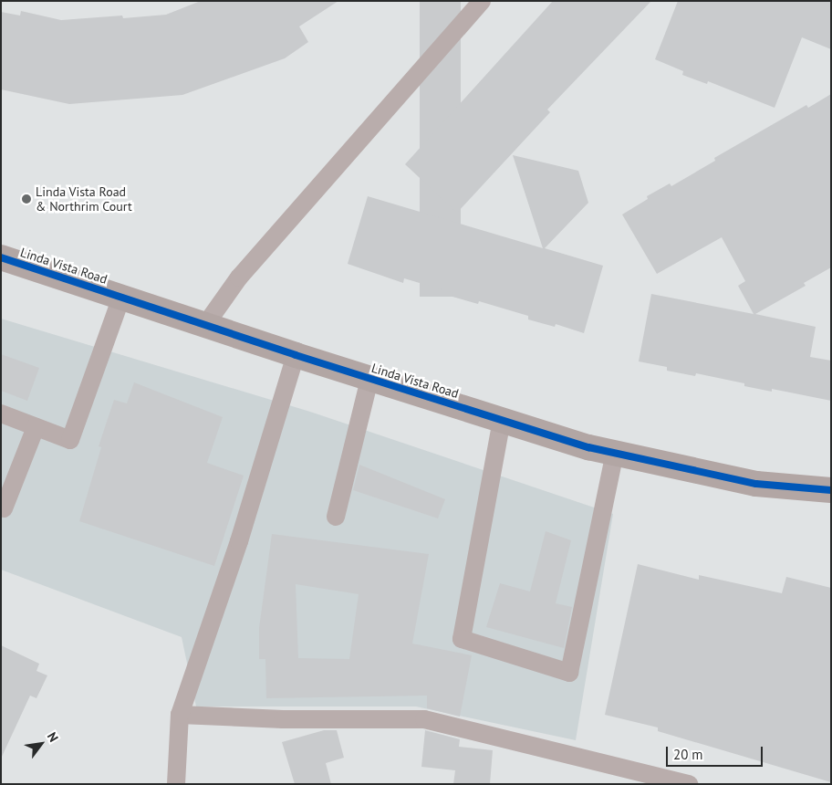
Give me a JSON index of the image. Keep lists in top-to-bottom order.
{
  "streets": {
    "main road": ["Linda Vista Road"]
  },
  "places": ["Linda Vista Road & Northrim Court"],
  "scale_bar": "20 m",
  "north": "top right"
}
